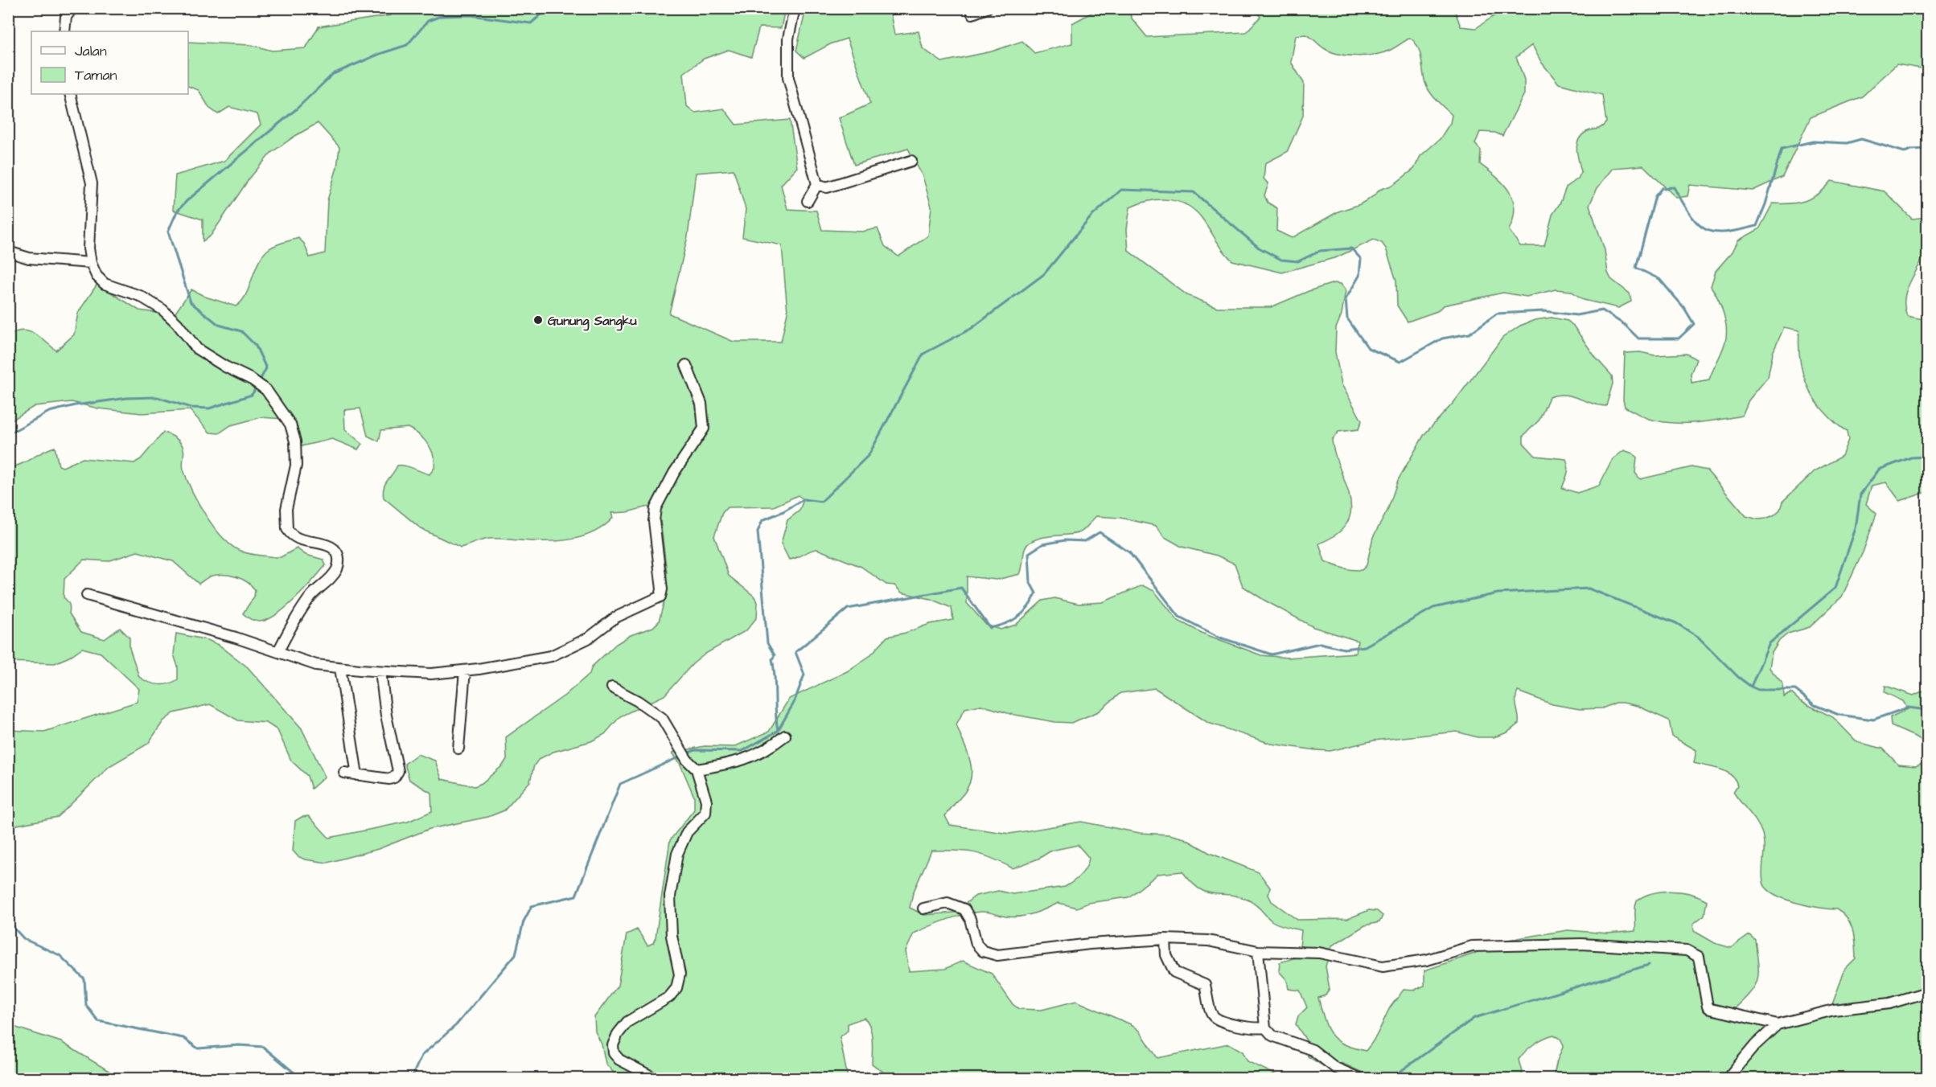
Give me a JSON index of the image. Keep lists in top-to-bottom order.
{
  "places": ["Gunung Sangku"],
  "legend": ["Jalan", "Taman"]
}
